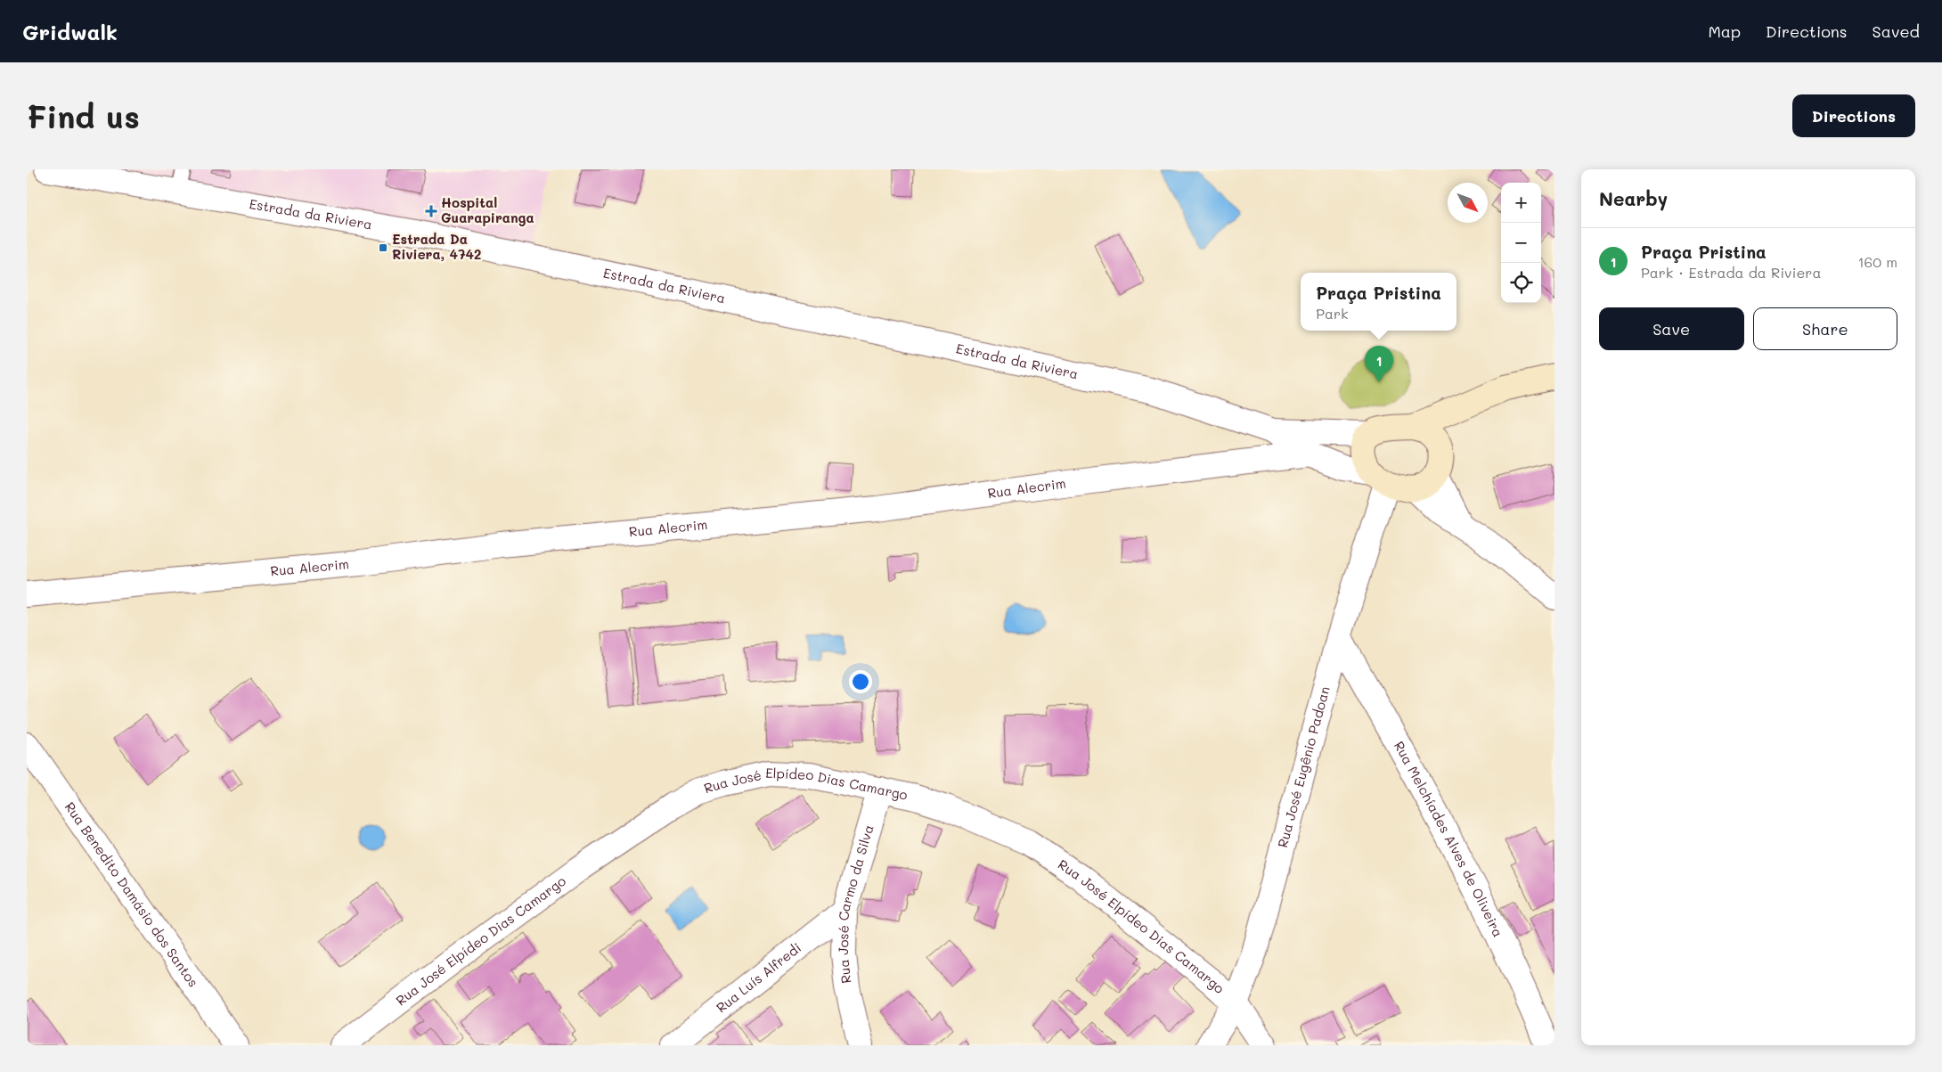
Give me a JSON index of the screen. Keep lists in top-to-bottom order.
{
  "streets": {
    "street": [
      "Estrada da Riviera",
      "Rua Alecrim",
      "Rua José Eugênio Padoan",
      "Rua José Elpídeo Dias Camargo",
      "Rua Melchíades Alves de Oliveira",
      "Rua Benedito Damásio dos Santos",
      "Rua José Carmo da Silva",
      "Rua Luís Alfredi"
    ]
  },
  "crossings": [
    ["Estrada da Riviera", "Rua Alecrim"],
    ["Estrada da Riviera", "Rua José Eugênio Padoan"],
    ["Rua José Eugênio Padoan", "Rua José Elpídeo Dias Camargo"],
    ["Rua José Eugênio Padoan", "Rua Melchíades Alves de Oliveira"],
    ["Rua José Elpídeo Dias Camargo", "Rua José Carmo da Silva"],
    ["Rua José Carmo da Silva", "Rua Luís Alfredi"]
  ],
  "places": {
    "health": ["Hospital Guarapiranga"],
    "transit": ["Estrada Da Riviera, 4742"]
  },
  "north": "bottom right",
  "page": {
    "header": "Gridwalk",
    "nav": ["Map", "Directions", "Saved"],
    "buttons": [
      "Directions",
      ["Save", "Share"]
    ],
    "title": "Find us",
    "heading": "Nearby",
    "map_buttons": ["+", "−"],
    "list": [
      {
        "mark": "1",
        "name": "Praça Pristina",
        "note": "Park · Estrada da Riviera",
        "value": "160 m"
      }
    ],
    "popup": ["Praça Pristina", "Park"],
    "pins": "1"
  }
}
